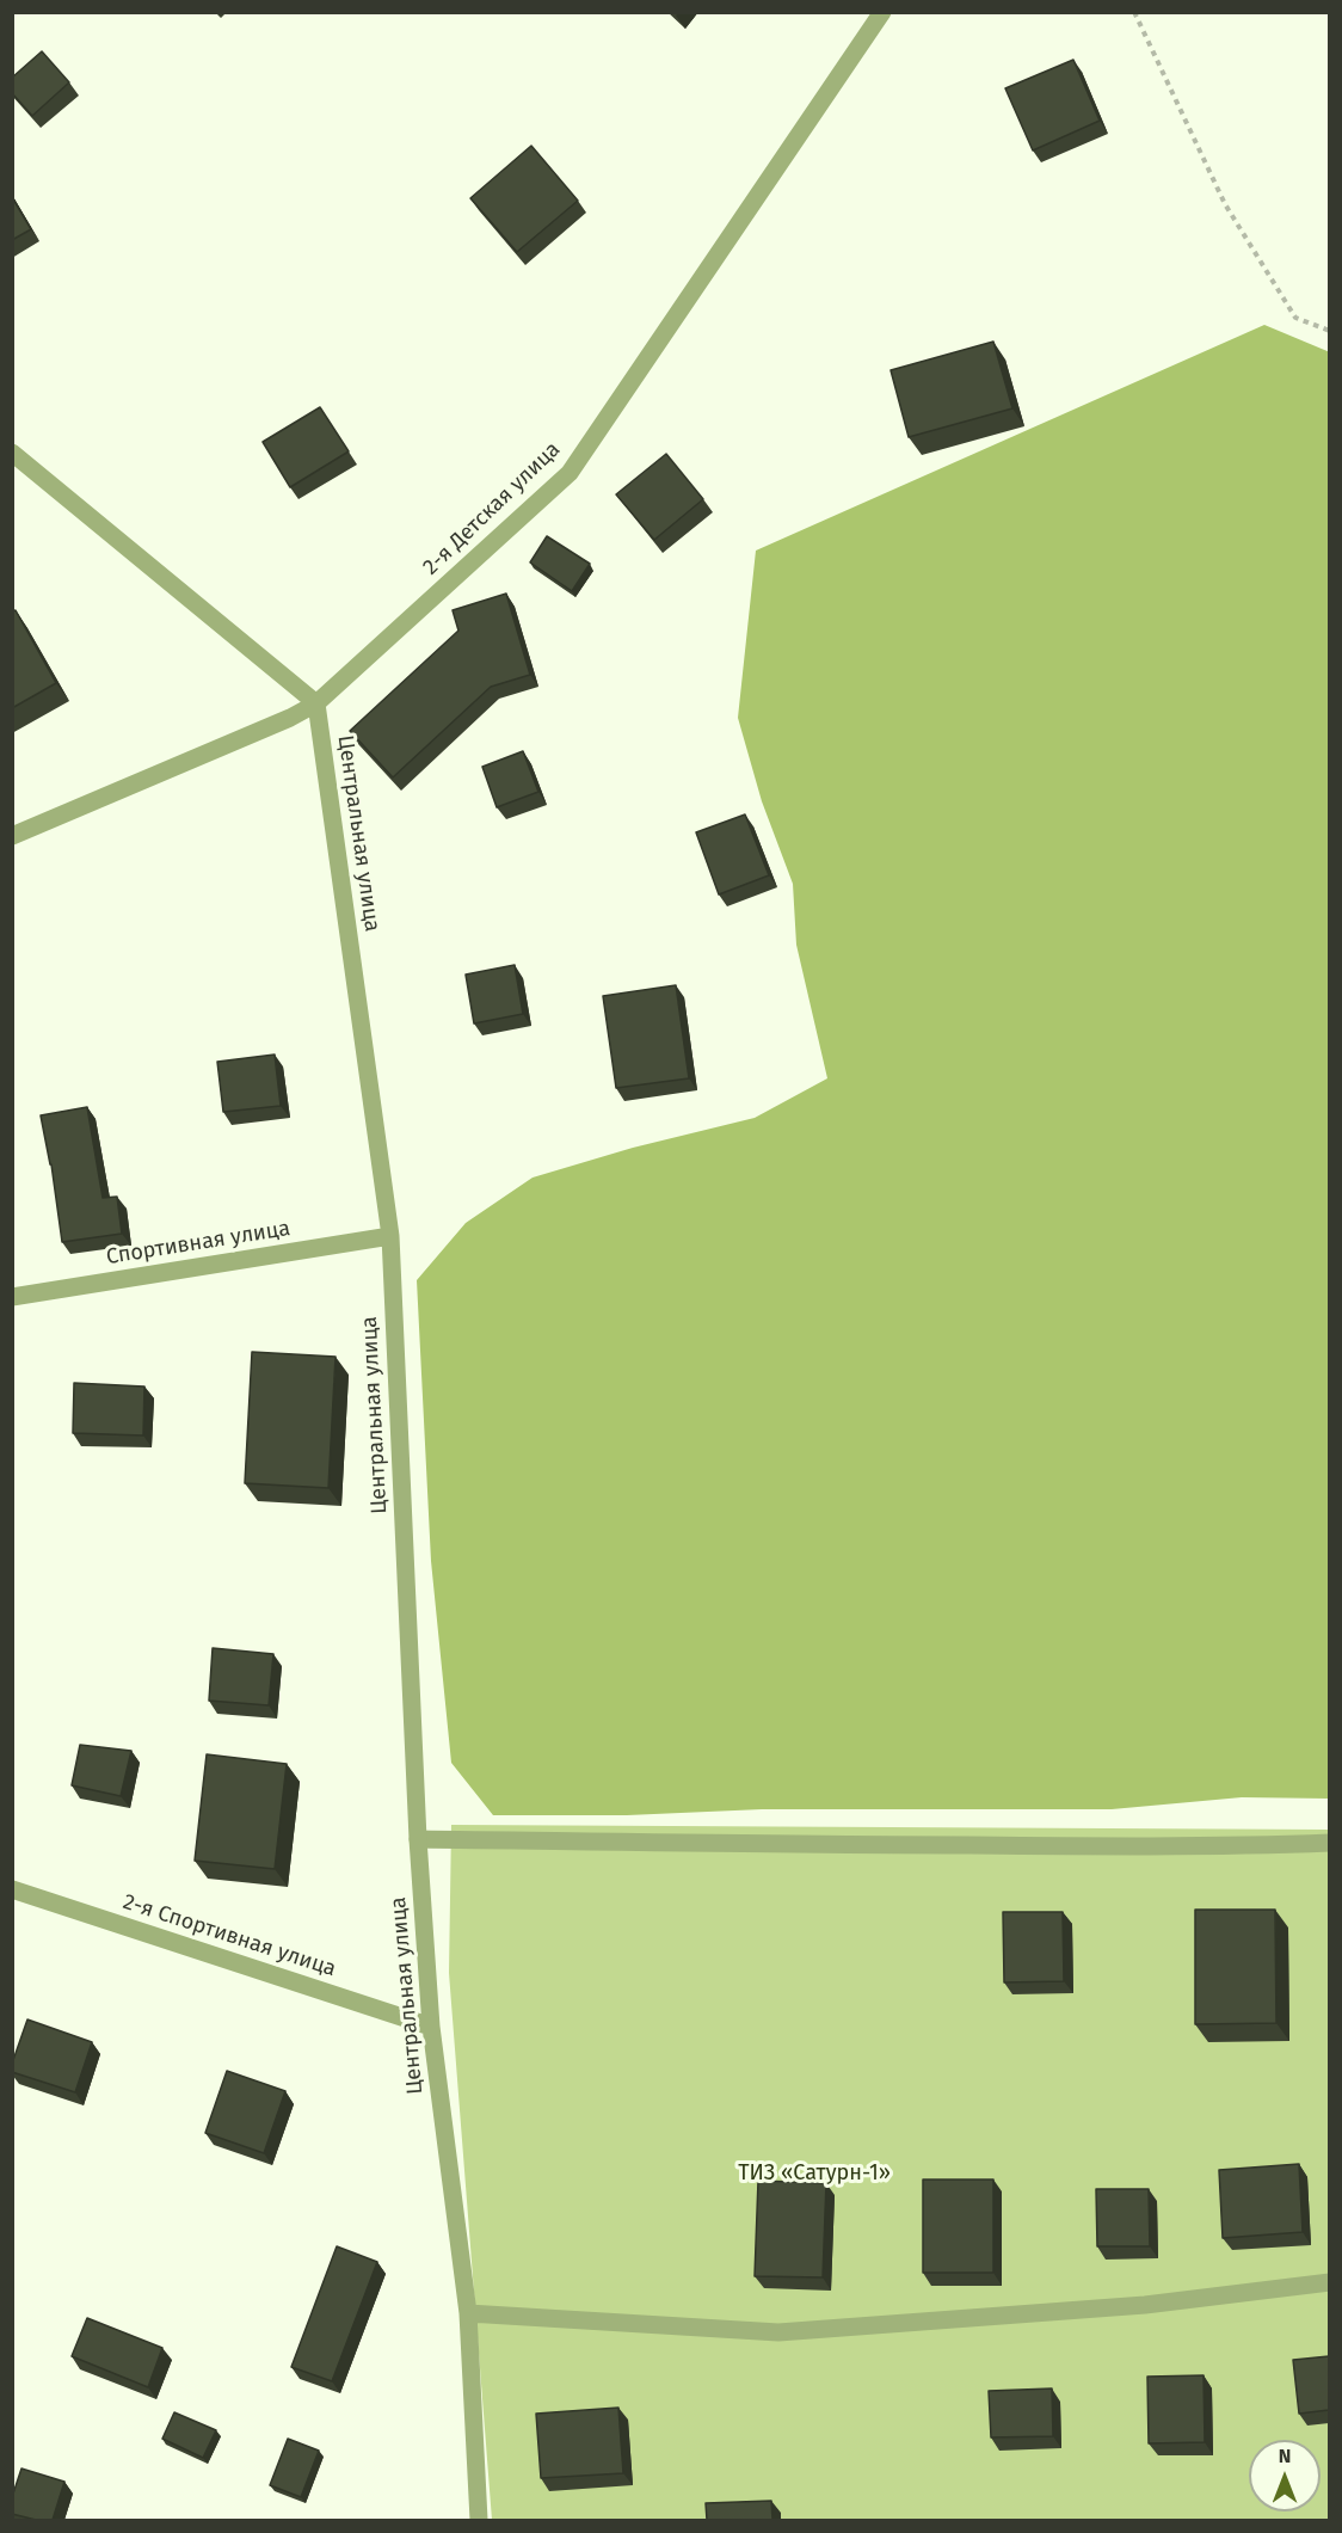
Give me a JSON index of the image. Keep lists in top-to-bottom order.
{
  "streets": {
    "street": [
      "2-я Детская улица",
      "Центральная улица",
      "Спортивная улица",
      "2-я Спортивная улица"
    ]
  },
  "crossings": [
    ["2-я Детская улица", "Центральная улица"],
    ["Центральная улица", "Спортивная улица"],
    ["Центральная улица", "2-я Спортивная улица"]
  ],
  "parks": ["ТИЗ «Сатурн-1»"],
  "north": "top"
}
